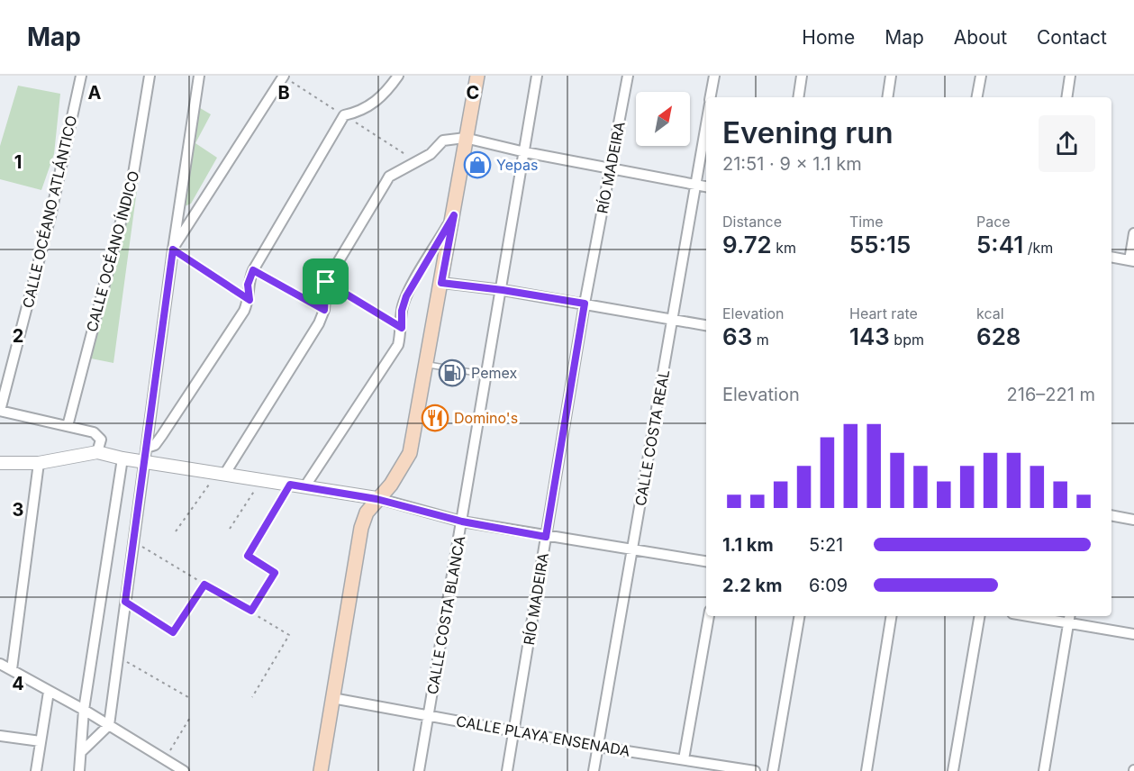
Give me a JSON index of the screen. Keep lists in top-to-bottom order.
{
  "streets": {
    "street": [
      "RÍO MADEIRA",
      "CALLE OCÉANO ATLÁNTICO",
      "CALLE OCÉANO ÍNDICO",
      "CALLE COSTA REAL",
      "CALLE COSTA BLANCA",
      "CALLE PLAYA ENSENADA"
    ]
  },
  "crossings": [
    ["RÍO MADEIRA", "CALLE PLAYA ENSENADA"],
    ["CALLE COSTA REAL", "CALLE PLAYA ENSENADA"],
    ["CALLE COSTA BLANCA", "CALLE PLAYA ENSENADA"]
  ],
  "places": {
    "shop": ["Yepas"],
    "fuel station": ["Pemex"],
    "restaurant": ["Domino's"]
  },
  "north": "top right",
  "page": {
    "header": "Map",
    "nav": [
      "Home",
      "Map",
      "About",
      "Contact"
    ],
    "heading": ["Evening run", "21:51 · 9 × 1.1 km"],
    "stats": [
      ["Distance", "9.72 km"],
      ["Time", "55:15"],
      ["Pace", "5:41 /km"],
      ["Elevation", "63 m"],
      ["Heart rate", "143 bpm"],
      ["kcal", "628"]
    ],
    "chart": ["Elevation", "216–221 m"],
    "list": [
      {
        "name": "1.1 km",
        "note": "5:21"
      },
      {
        "name": "2.2 km",
        "note": "6:09"
      }
    ]
  },
  "grid": {
    "columns": ["A", "B", "C"],
    "rows": [
      "1",
      "2",
      "3",
      "4"
    ]
  }
}
